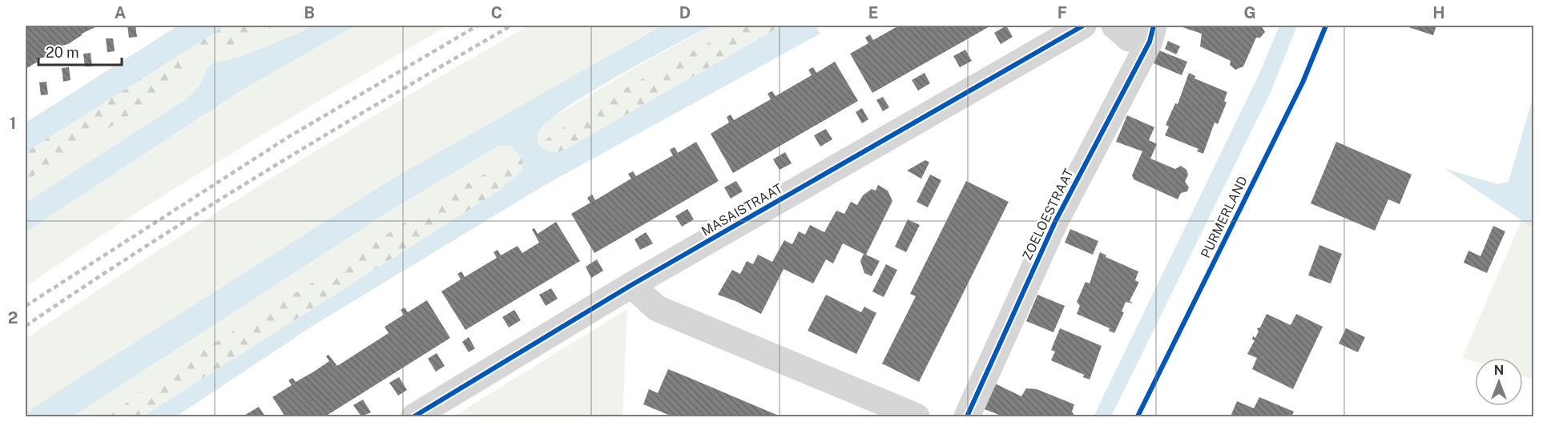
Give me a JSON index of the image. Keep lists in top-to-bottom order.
{
  "streets": {
    "street": ["MASAISTRAAT", "ZOELOESTRAAT"],
    "cycle path": ["PURMERLAND"]
  },
  "scale_bar": "20 m",
  "north": "top",
  "grid": {
    "columns": [
      "A",
      "B",
      "C",
      "D",
      "E",
      "F",
      "G",
      "H"
    ],
    "rows": ["1", "2"]
  }
}
